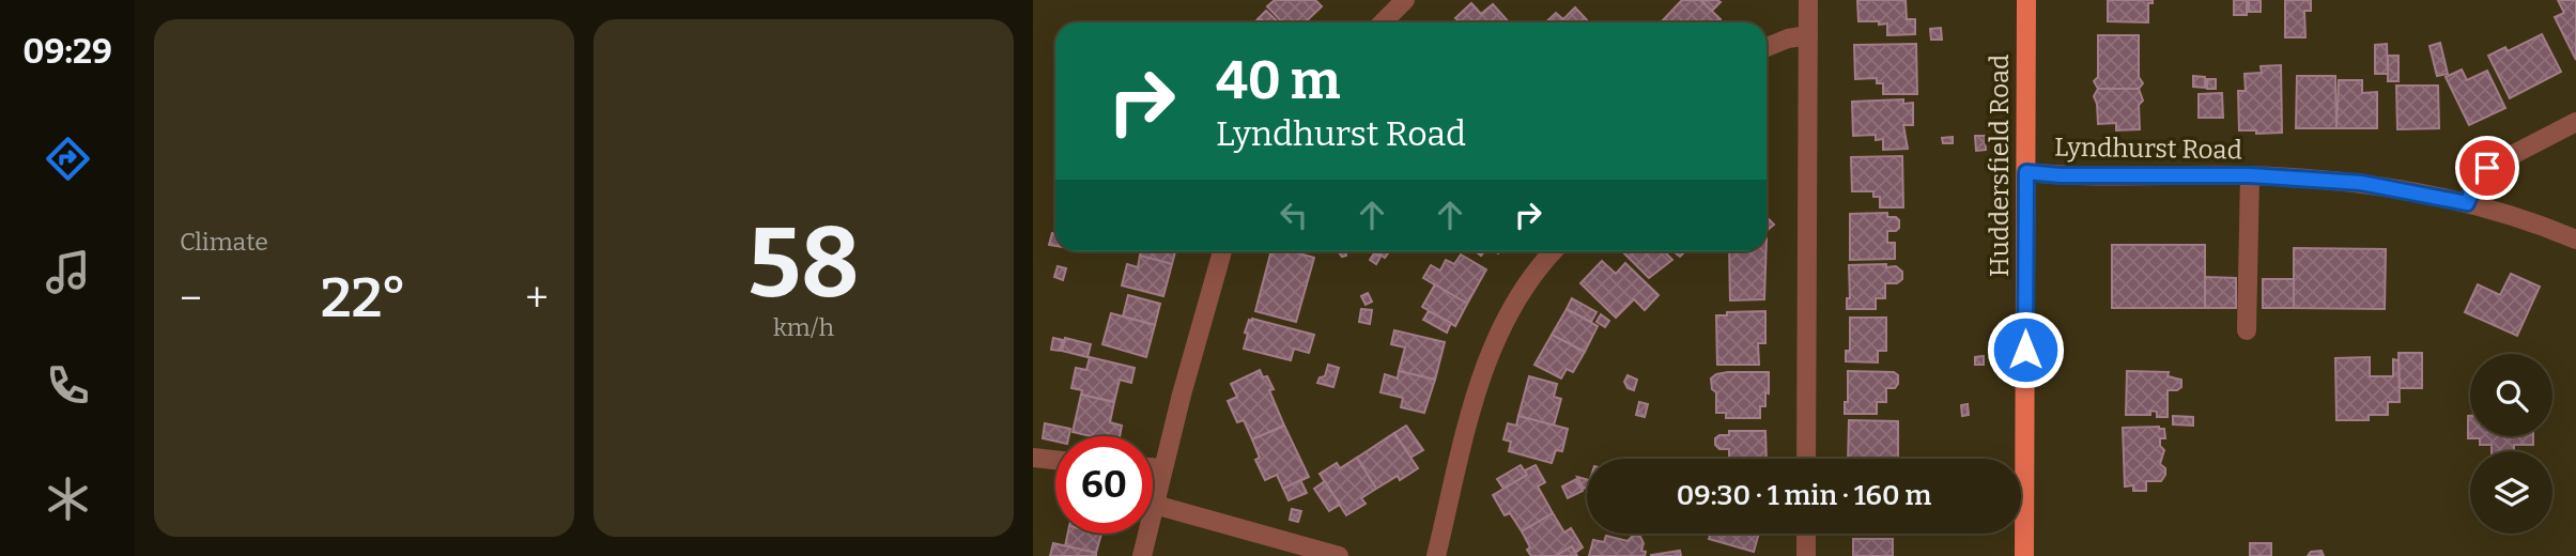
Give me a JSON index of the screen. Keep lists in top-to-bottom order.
{
  "streets": {
    "main road": ["Huddersfield Road"],
    "street": ["Lyndhurst Road"]
  },
  "crossings": [
    ["Lyndhurst Road", "Huddersfield Road"]
  ],
  "page": {
    "tabs": "09:29",
    "tile": [
      "Climate",
      ["58", "km/h"]
    ],
    "turn": ["40 m", "Lyndhurst Road"],
    "heat": ["−", "22°", "+"],
    "limit": "60",
    "trip": "09:30 · 1 min · 160 m"
  }
}
